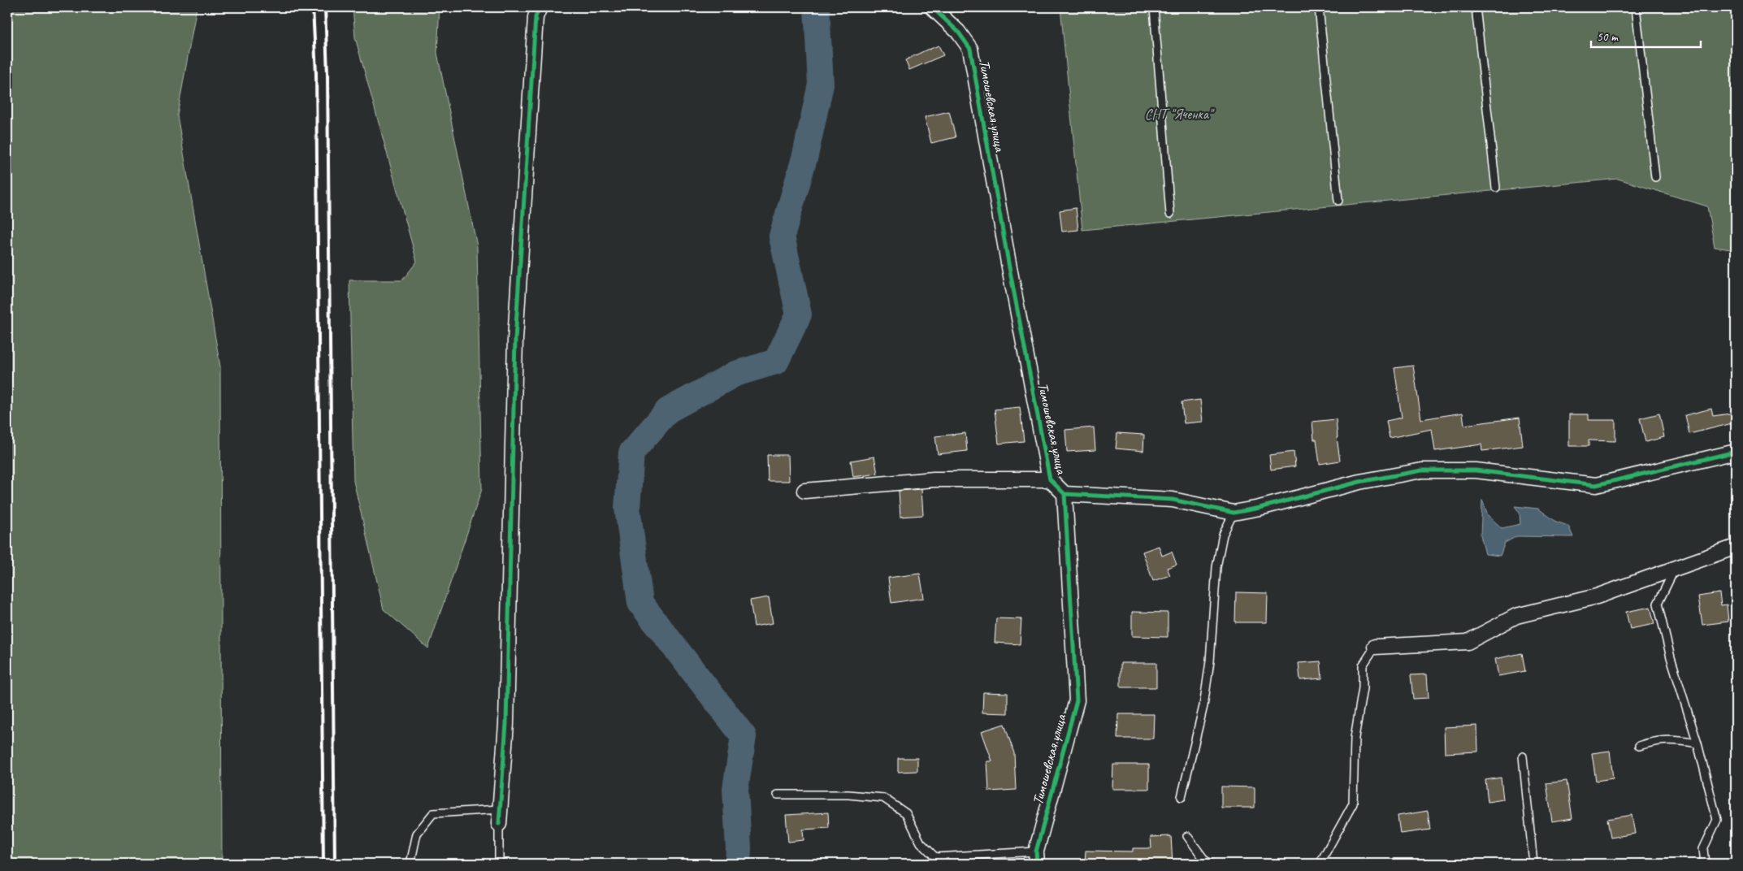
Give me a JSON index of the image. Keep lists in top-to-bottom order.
{
  "streets": {
    "street": ["Тимошевская улица"]
  },
  "parks": ["СНТ \"Яченка\""],
  "scale_bar": "50 m"
}
